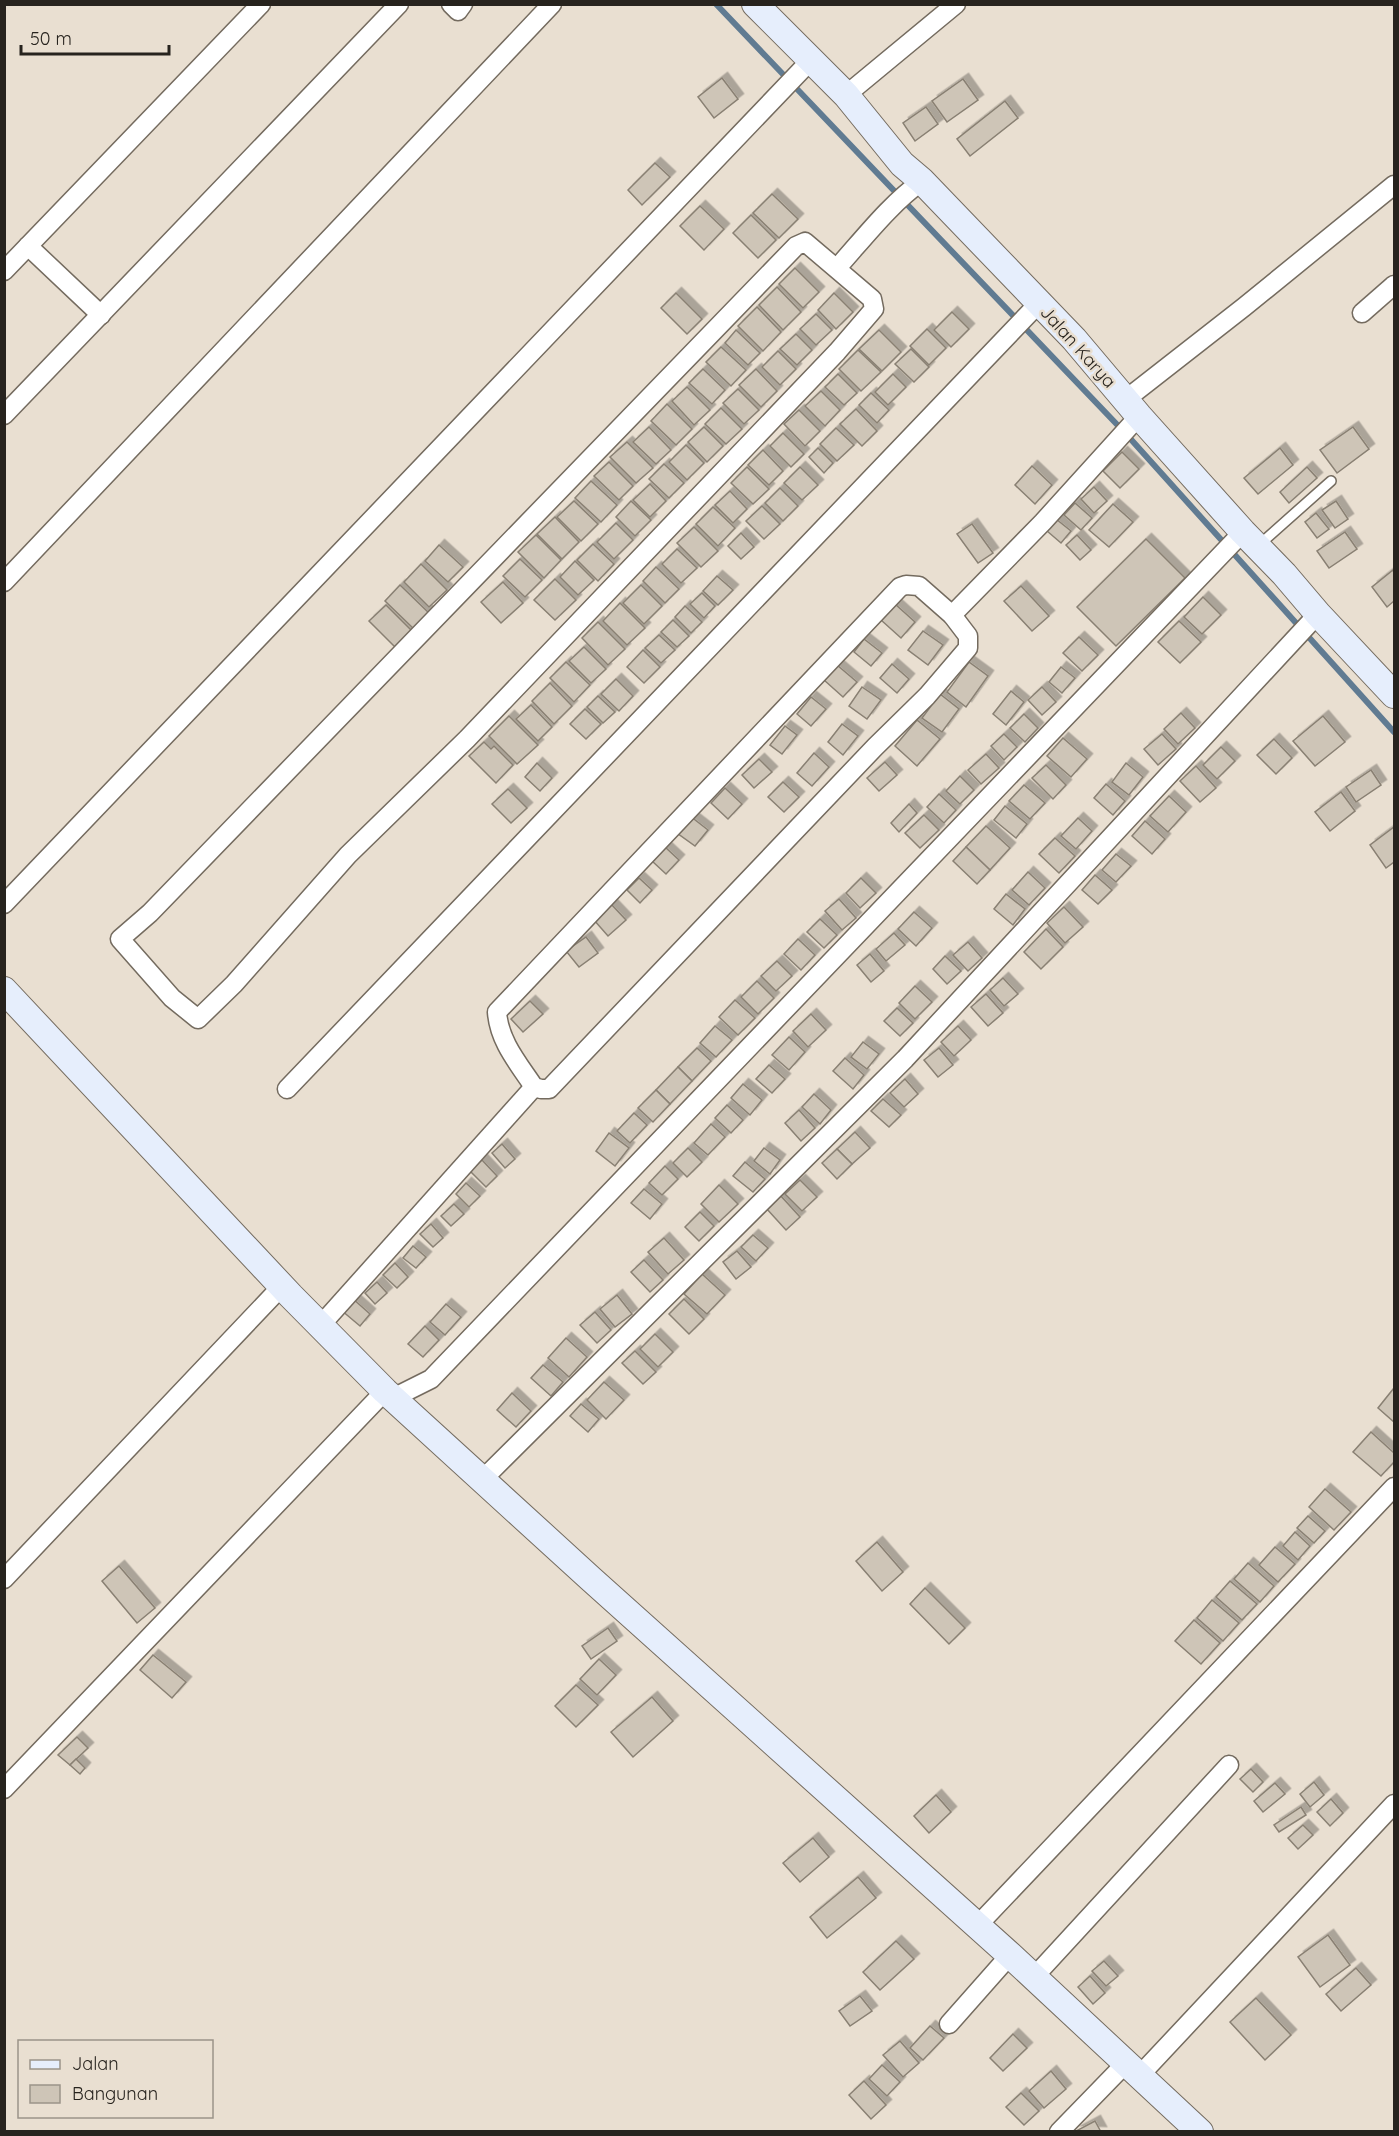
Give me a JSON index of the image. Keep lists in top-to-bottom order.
{
  "streets": {
    "street": ["Jalan Karya"]
  },
  "legend": ["Jalan", "Bangunan"],
  "scale_bar": "50 m"
}
